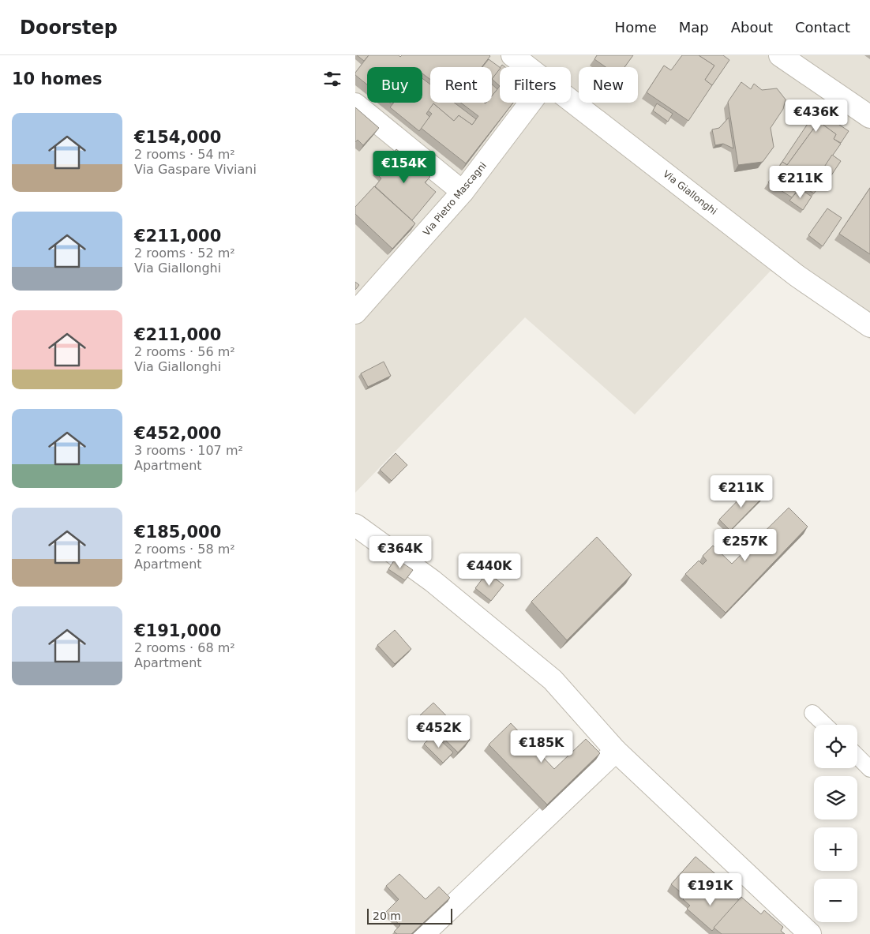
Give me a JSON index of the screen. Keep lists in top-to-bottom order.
{
  "streets": {
    "street": ["Via Giallonghi", "Via Pietro Mascagni"]
  },
  "scale_bar": "20 m",
  "page": {
    "header": "Doorstep",
    "nav": [
      "Home",
      "Map",
      "About",
      "Contact"
    ],
    "heading": "10 homes",
    "chip": [
      "Buy",
      "Rent",
      "Filters",
      "New"
    ],
    "price": [
      "€436K",
      "€154K",
      "€211K",
      "€211K",
      "€257K",
      "€364K",
      "€440K",
      "€452K",
      "€185K",
      "€191K"
    ],
    "list": [
      {
        "name": "€154,000",
        "note": "2 rooms · 54 m² · Via Gaspare Viviani"
      },
      {
        "name": "€211,000",
        "note": "2 rooms · 52 m² · Via Giallonghi"
      },
      {
        "name": "€211,000",
        "note": "2 rooms · 56 m² · Via Giallonghi"
      },
      {
        "name": "€452,000",
        "note": "3 rooms · 107 m² · Apartment"
      },
      {
        "name": "€185,000",
        "note": "2 rooms · 58 m² · Apartment"
      },
      {
        "name": "€191,000",
        "note": "2 rooms · 68 m² · Apartment"
      }
    ],
    "map_buttons": ["+", "−"],
    "scale": "20 m"
  }
}
